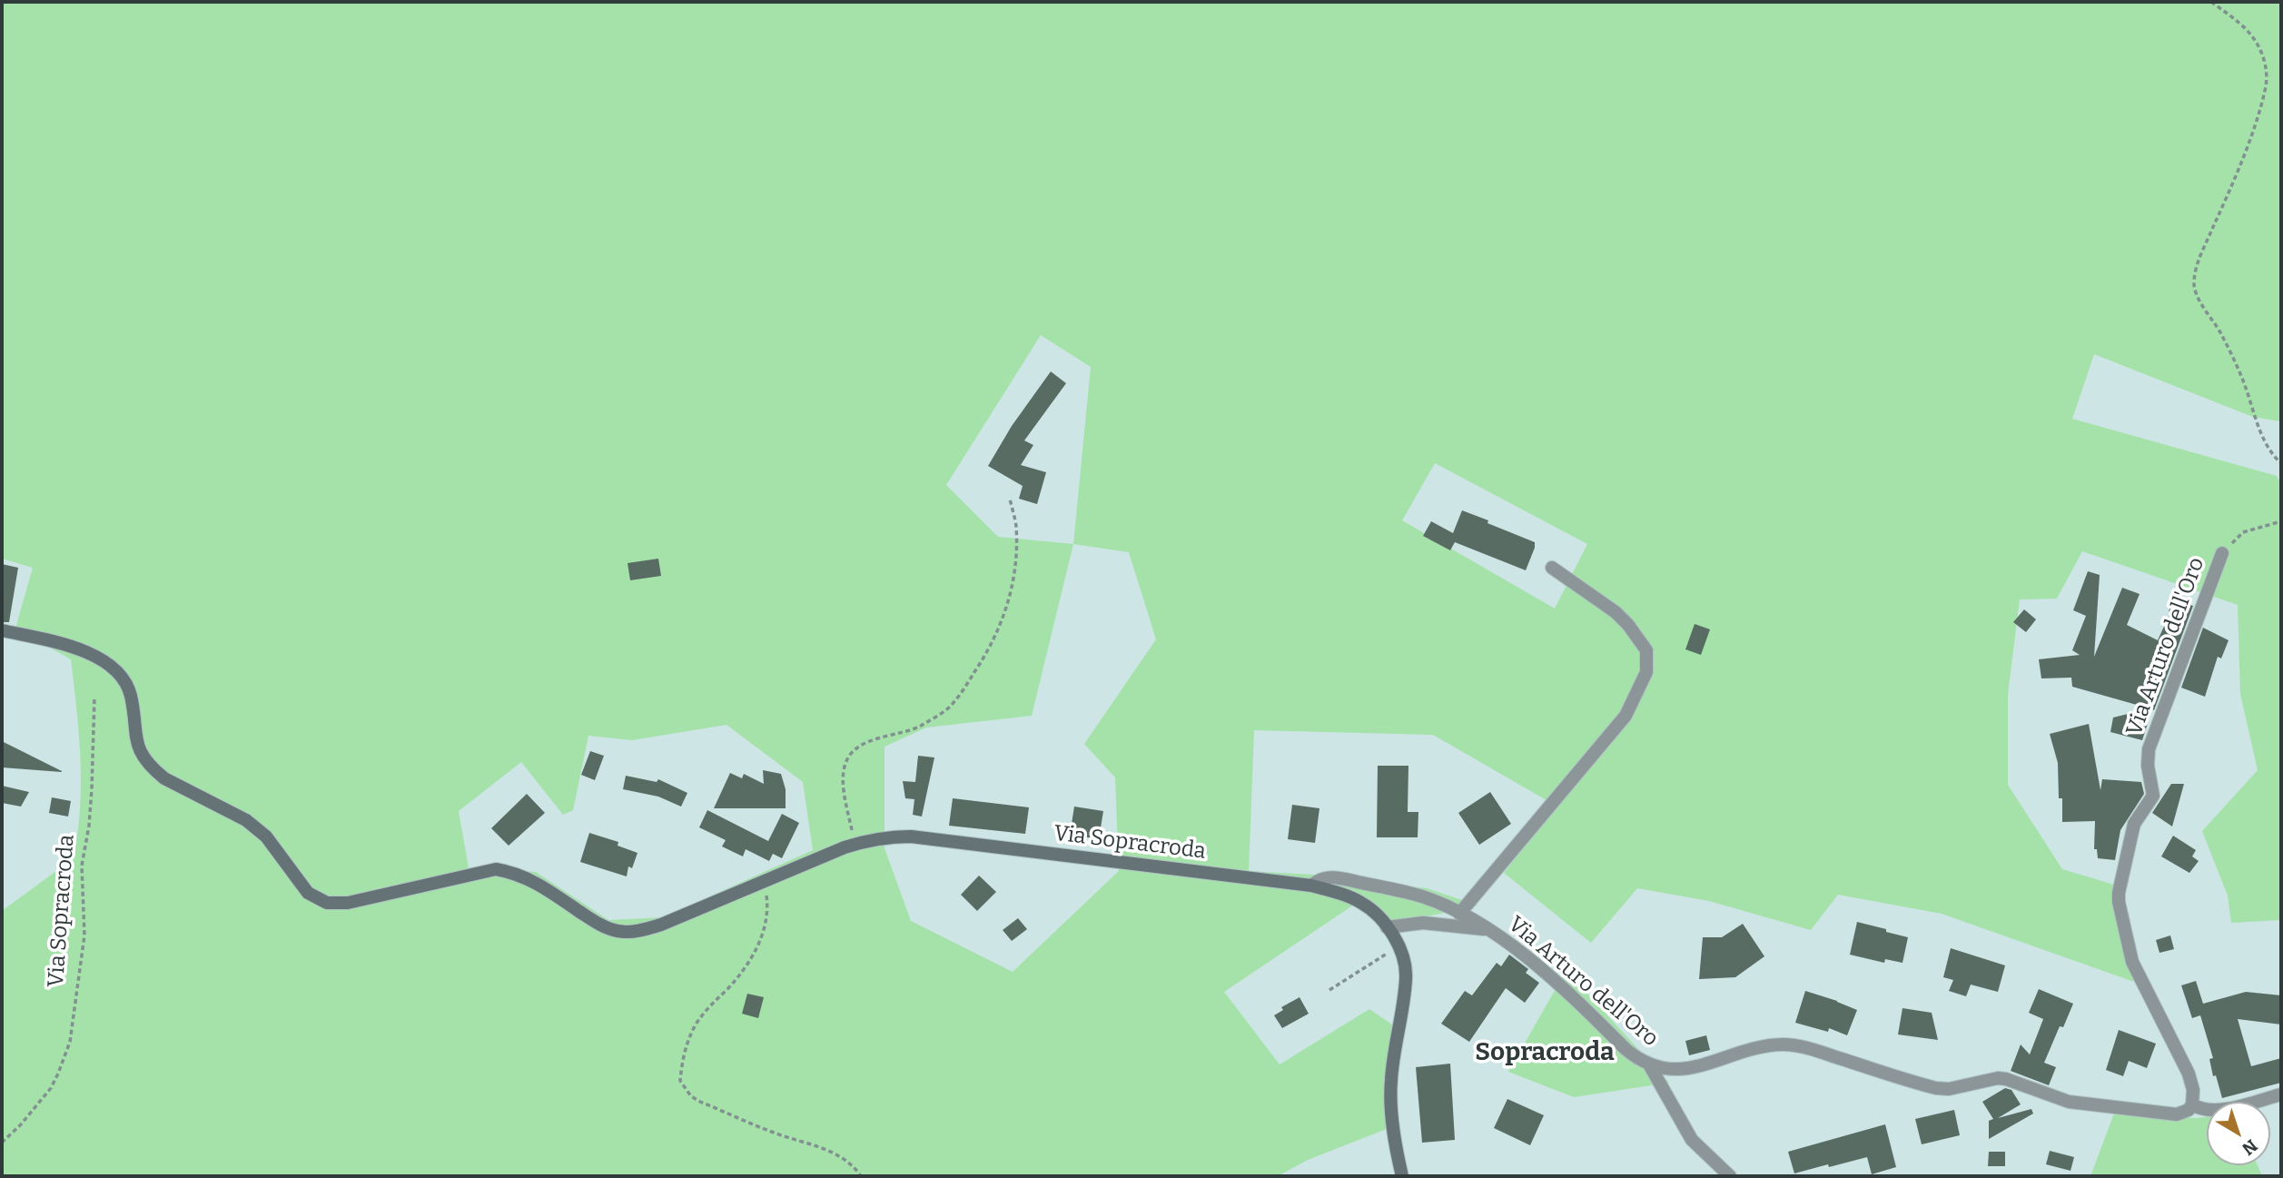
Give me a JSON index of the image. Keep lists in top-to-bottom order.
{
  "streets": {
    "street": ["Via Arturo dell'Oro", "Via Sopracroda"]
  },
  "crossings": [
    ["Via Arturo dell'Oro", "Via Sopracroda"]
  ],
  "districts": ["Sopracroda"],
  "north": "bottom right"
}
